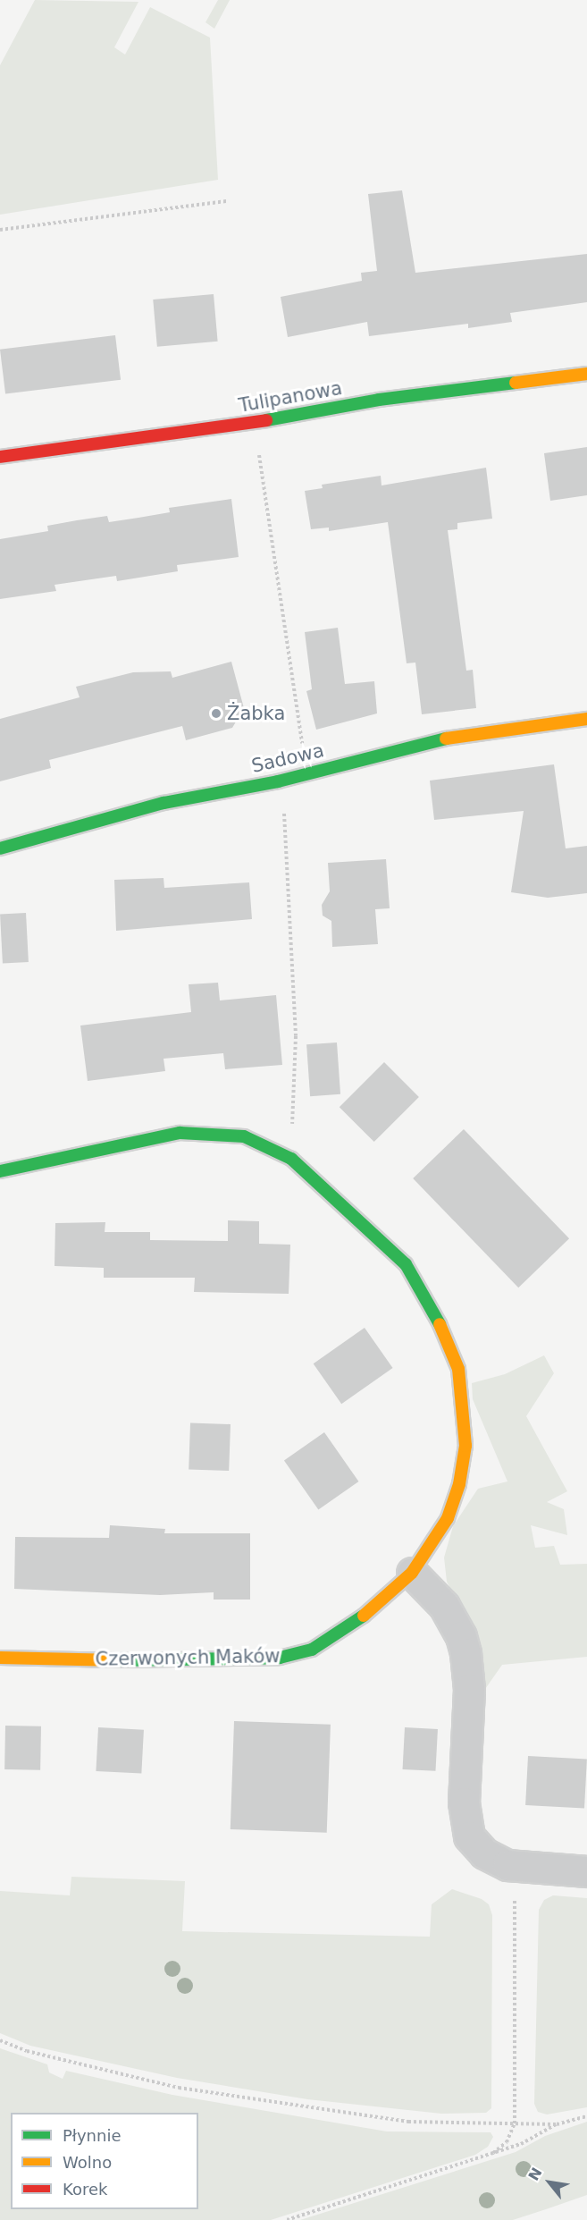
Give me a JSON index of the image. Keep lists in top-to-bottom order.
{
  "streets": {
    "street": ["Tulipanowa", "Sadowa", "Czerwonych Maków"]
  },
  "places": ["Żabka"],
  "legend": ["Płynnie", "Wolno", "Korek"],
  "north": "top left"
}
